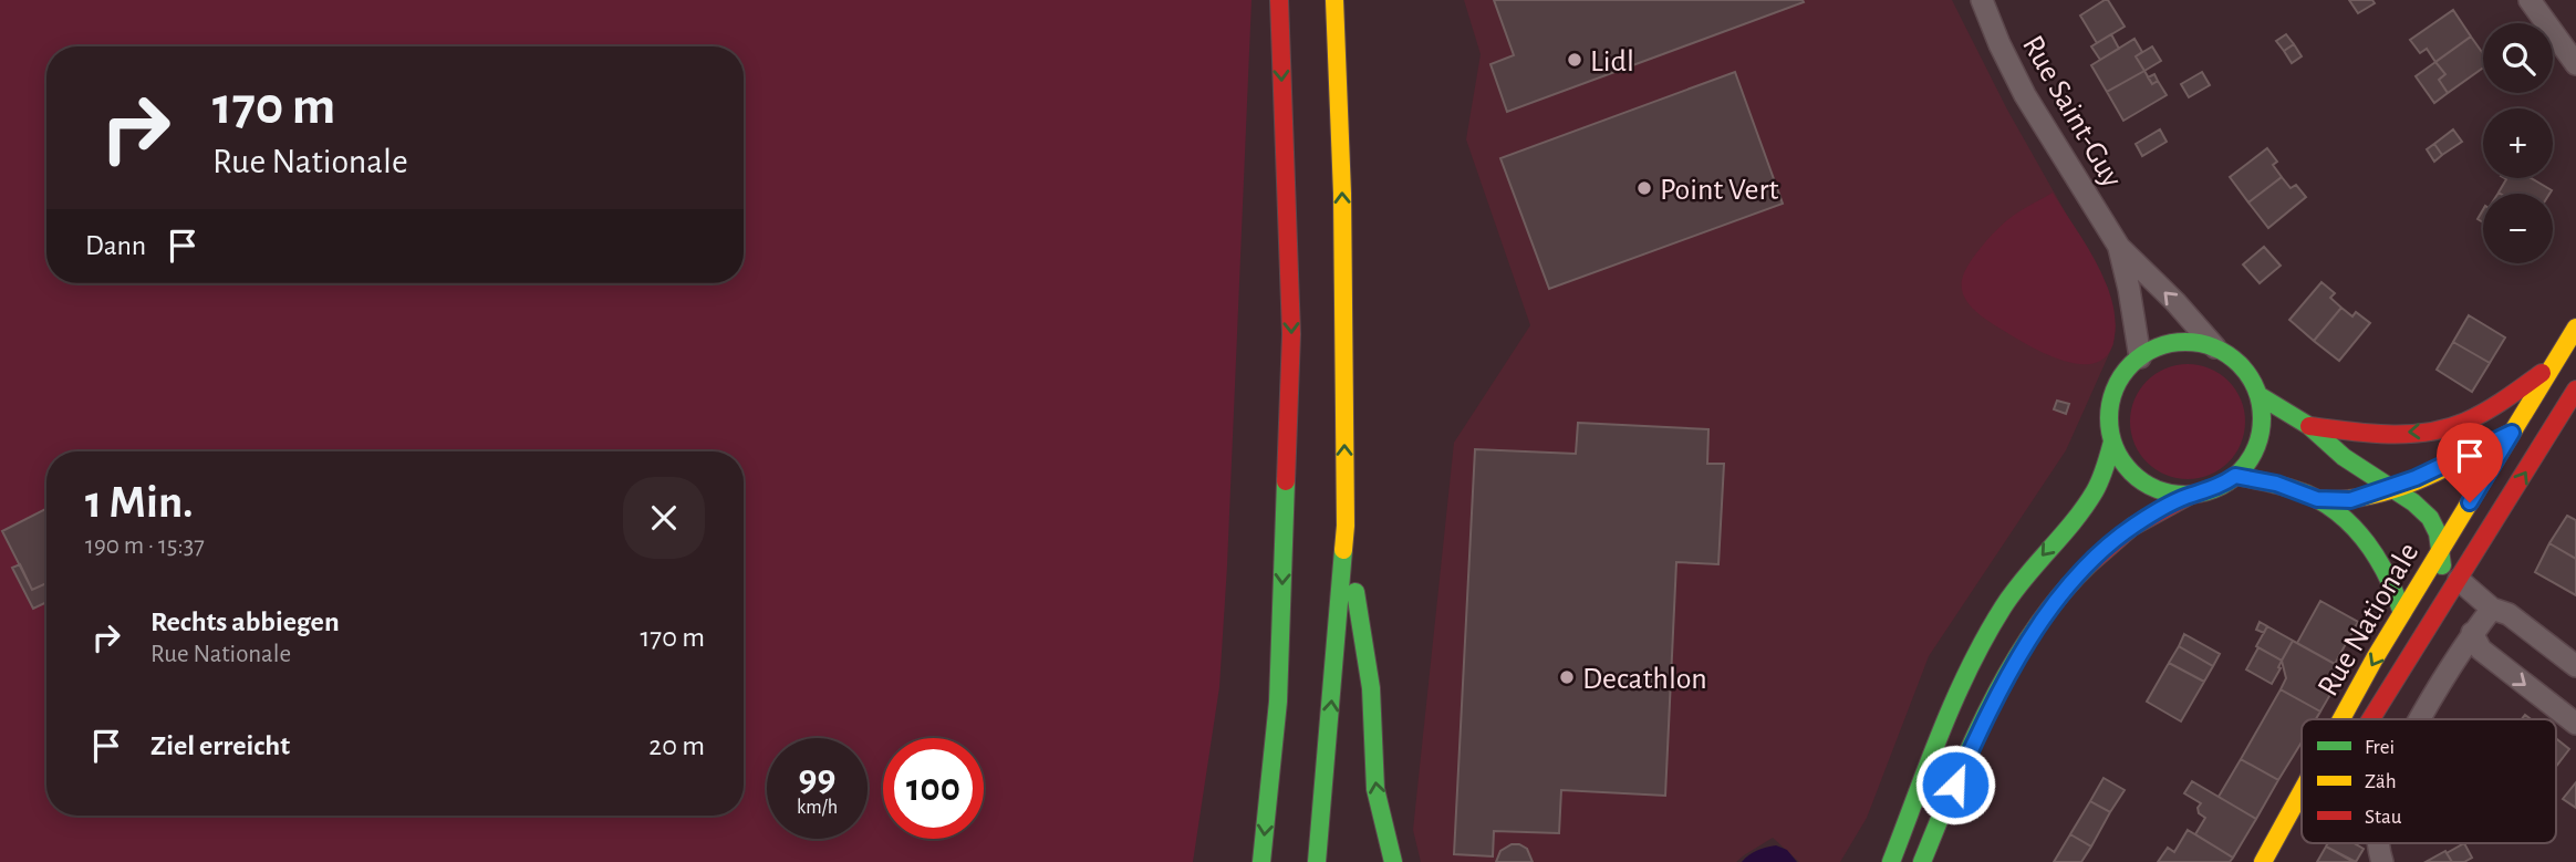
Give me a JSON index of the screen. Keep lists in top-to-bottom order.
{
  "streets": {
    "main road": ["Rue Nationale"],
    "street": ["Rue Saint-Guy"]
  },
  "places": ["Lidl", "Point Vert", "Decathlon"],
  "legend": ["Frei", "Zäh", "Stau"],
  "page": {
    "map_buttons": ["+", "−"],
    "turn": ["170 m", "Rue Nationale"],
    "then": "Dann",
    "heading": ["1 Min.", "190 m · 15:37"],
    "list": [
      {
        "name": "Rechts abbiegen",
        "note": "Rue Nationale",
        "value": "170 m"
      },
      {
        "name": "Ziel erreicht",
        "value": "20 m"
      }
    ],
    "speed": "99 km/h",
    "limit": "100"
  }
}
